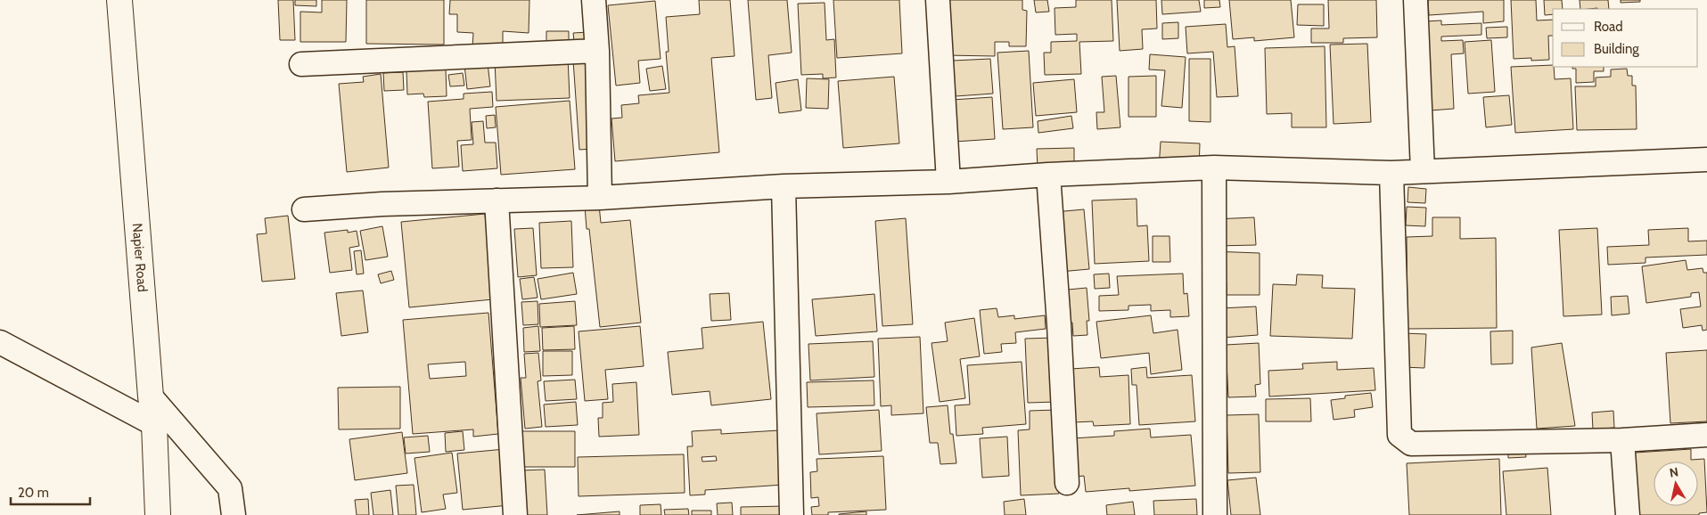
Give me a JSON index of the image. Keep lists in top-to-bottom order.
{
  "streets": {
    "street": ["Napier Road"]
  },
  "legend": ["Road", "Building"],
  "scale_bar": "20 m",
  "north": "top"
}
